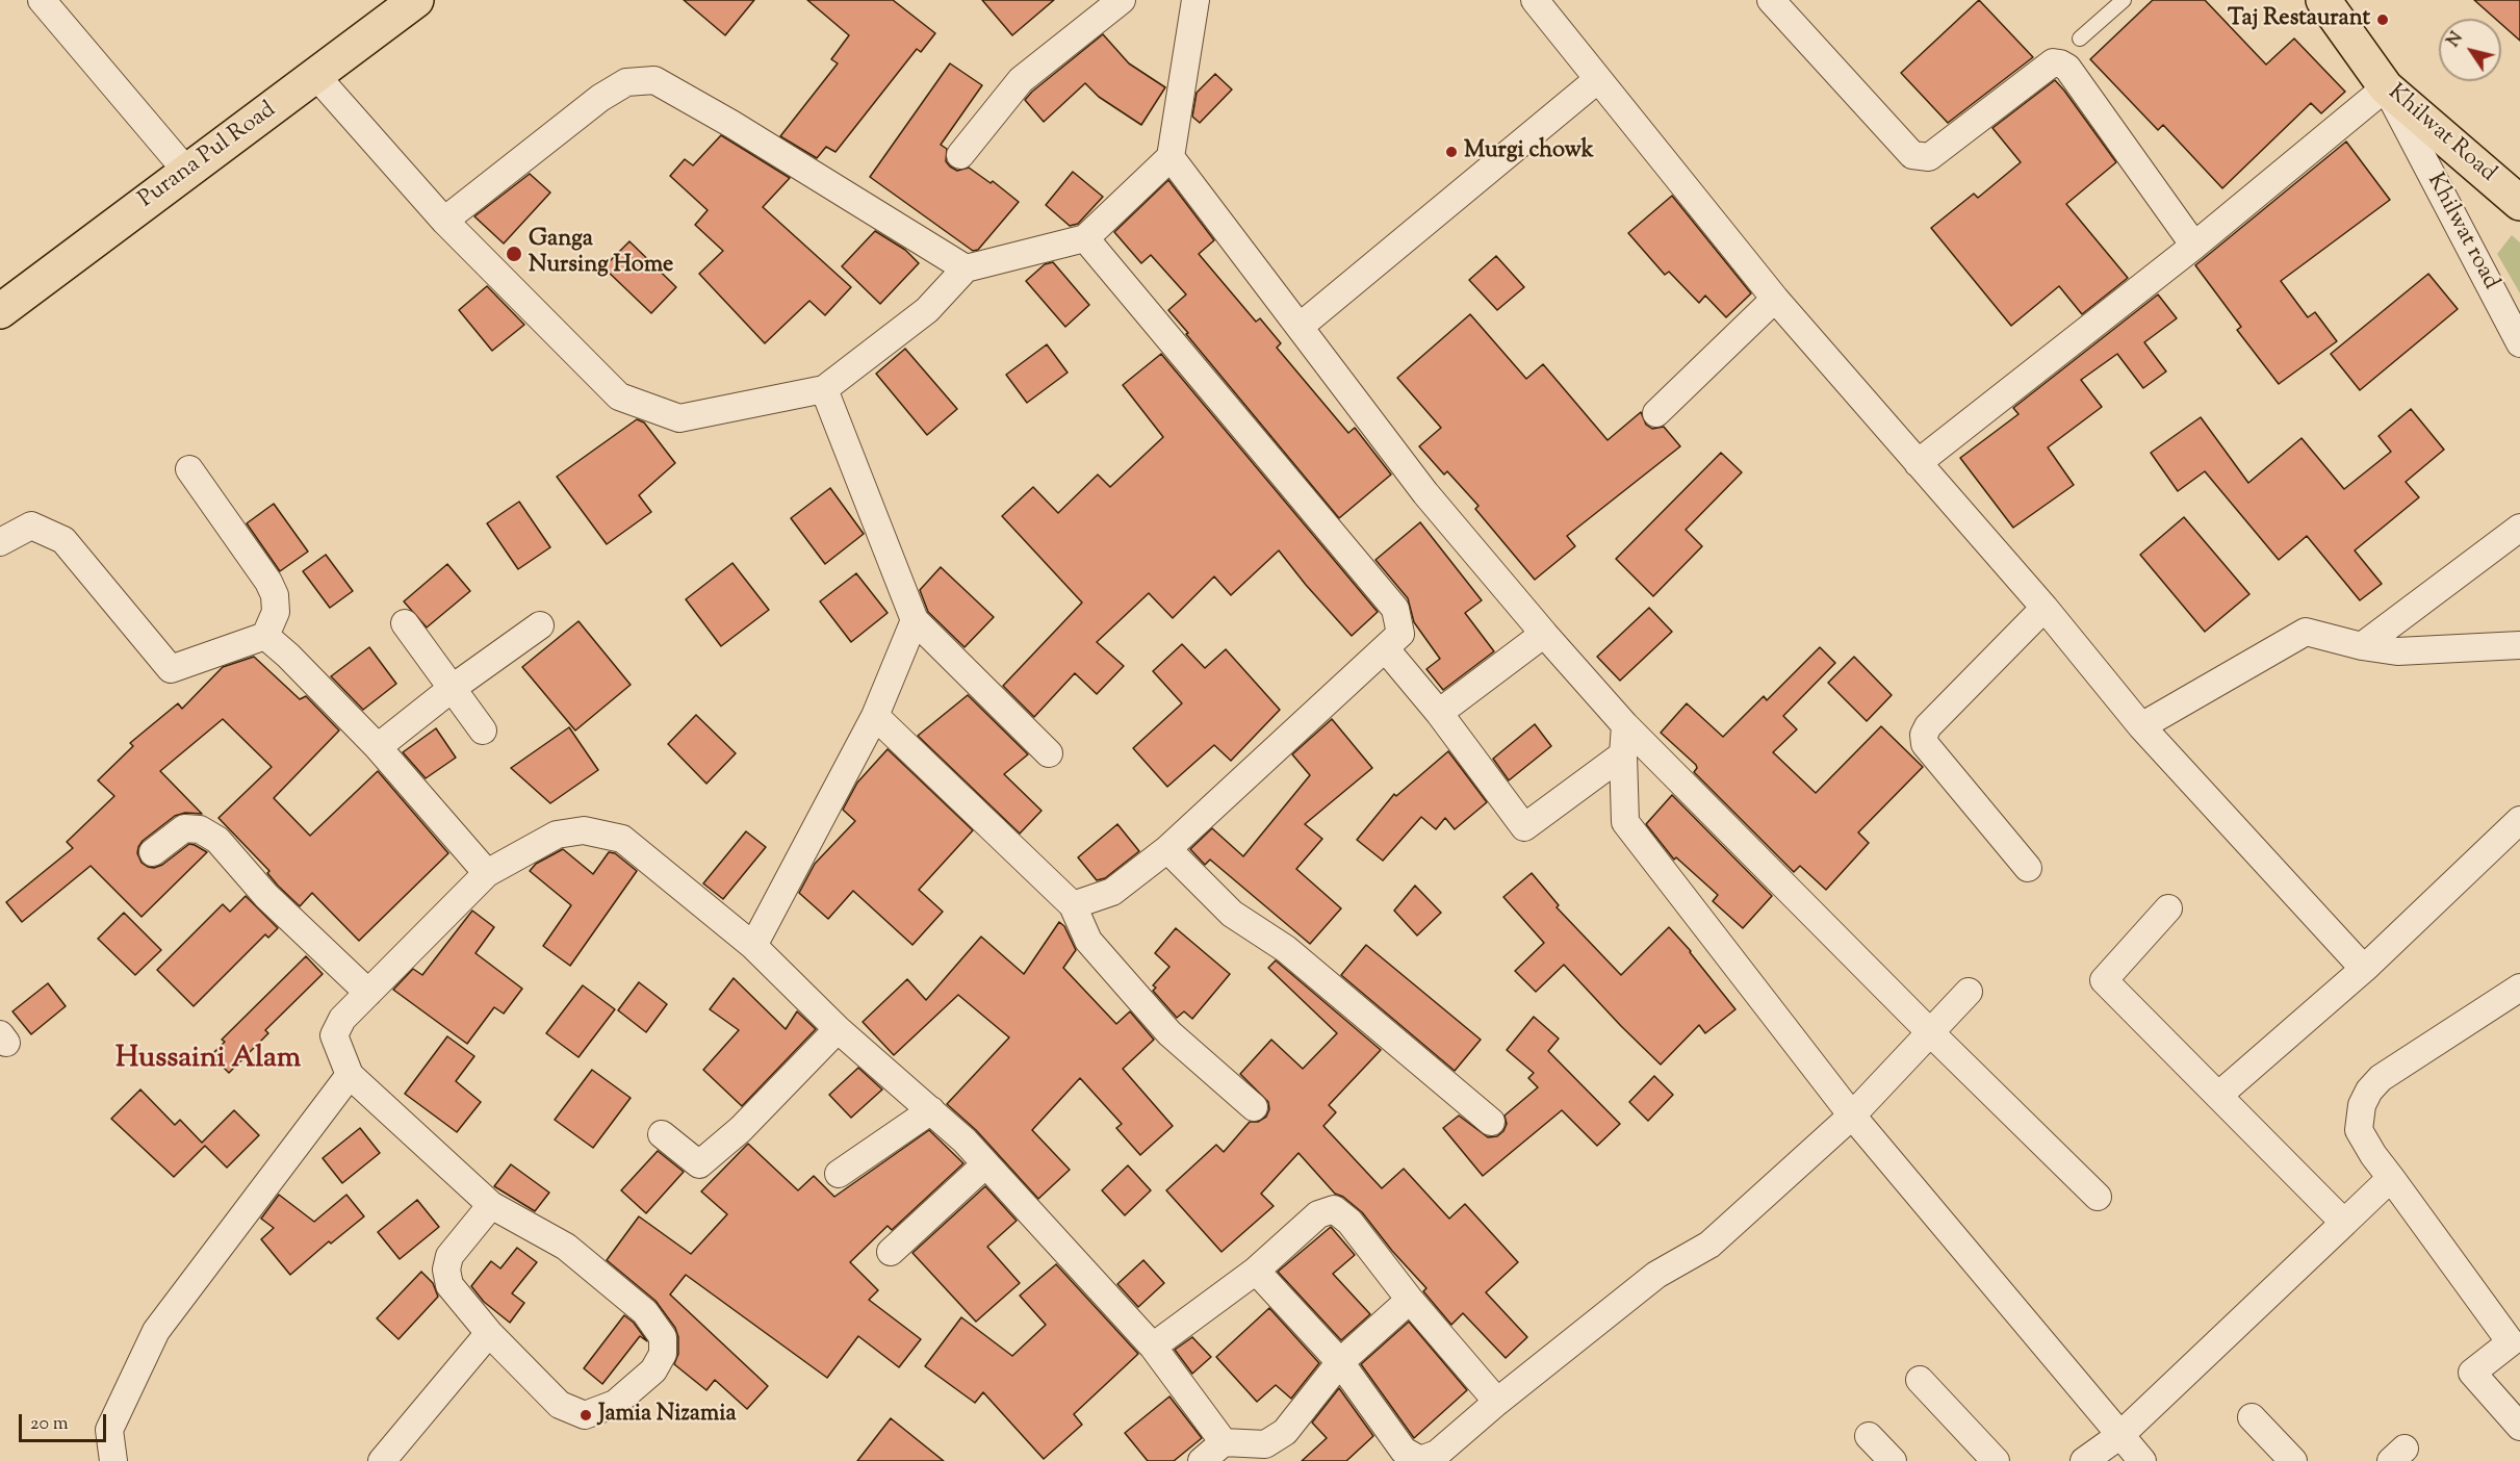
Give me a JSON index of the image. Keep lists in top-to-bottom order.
{
  "streets": {
    "main road": ["Khilwat Road", "Purana Pul Road"],
    "street": ["Khilwat road"]
  },
  "crossings": [
    ["Khilwat Road", "Khilwat road"]
  ],
  "districts": ["Hussaini Alam"],
  "places": [
    "Taj Restaurant",
    "Murgi chowk",
    "Ganga Nursing Home",
    "Jamia Nizamia"
  ],
  "scale_bar": "20 m",
  "north": "top left"
}
